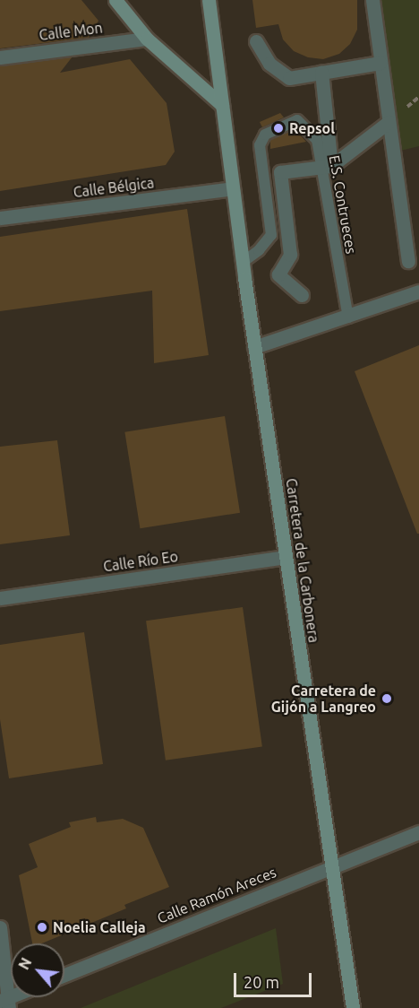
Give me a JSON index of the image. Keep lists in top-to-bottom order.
{
  "streets": {
    "street": [
      "Calle Mon",
      "Calle Bélgica",
      "Carretera de la Carbonera",
      "Calle Río Eo",
      "Calle Ramón Areces"
    ],
    "lane": ["E.S. Contrueces"]
  },
  "crossings": [
    ["Calle Bélgica", "Carretera de la Carbonera"],
    ["E.S. Contrueces", "Carretera de la Carbonera"],
    ["Carretera de la Carbonera", "Calle Río Eo"],
    ["Carretera de la Carbonera", "Calle Ramón Areces"]
  ],
  "places": ["Repsol", "Carretera de Gijón a Langreo", "Noelia Calleja"],
  "scale_bar": "20 m",
  "north": "top left"
}
